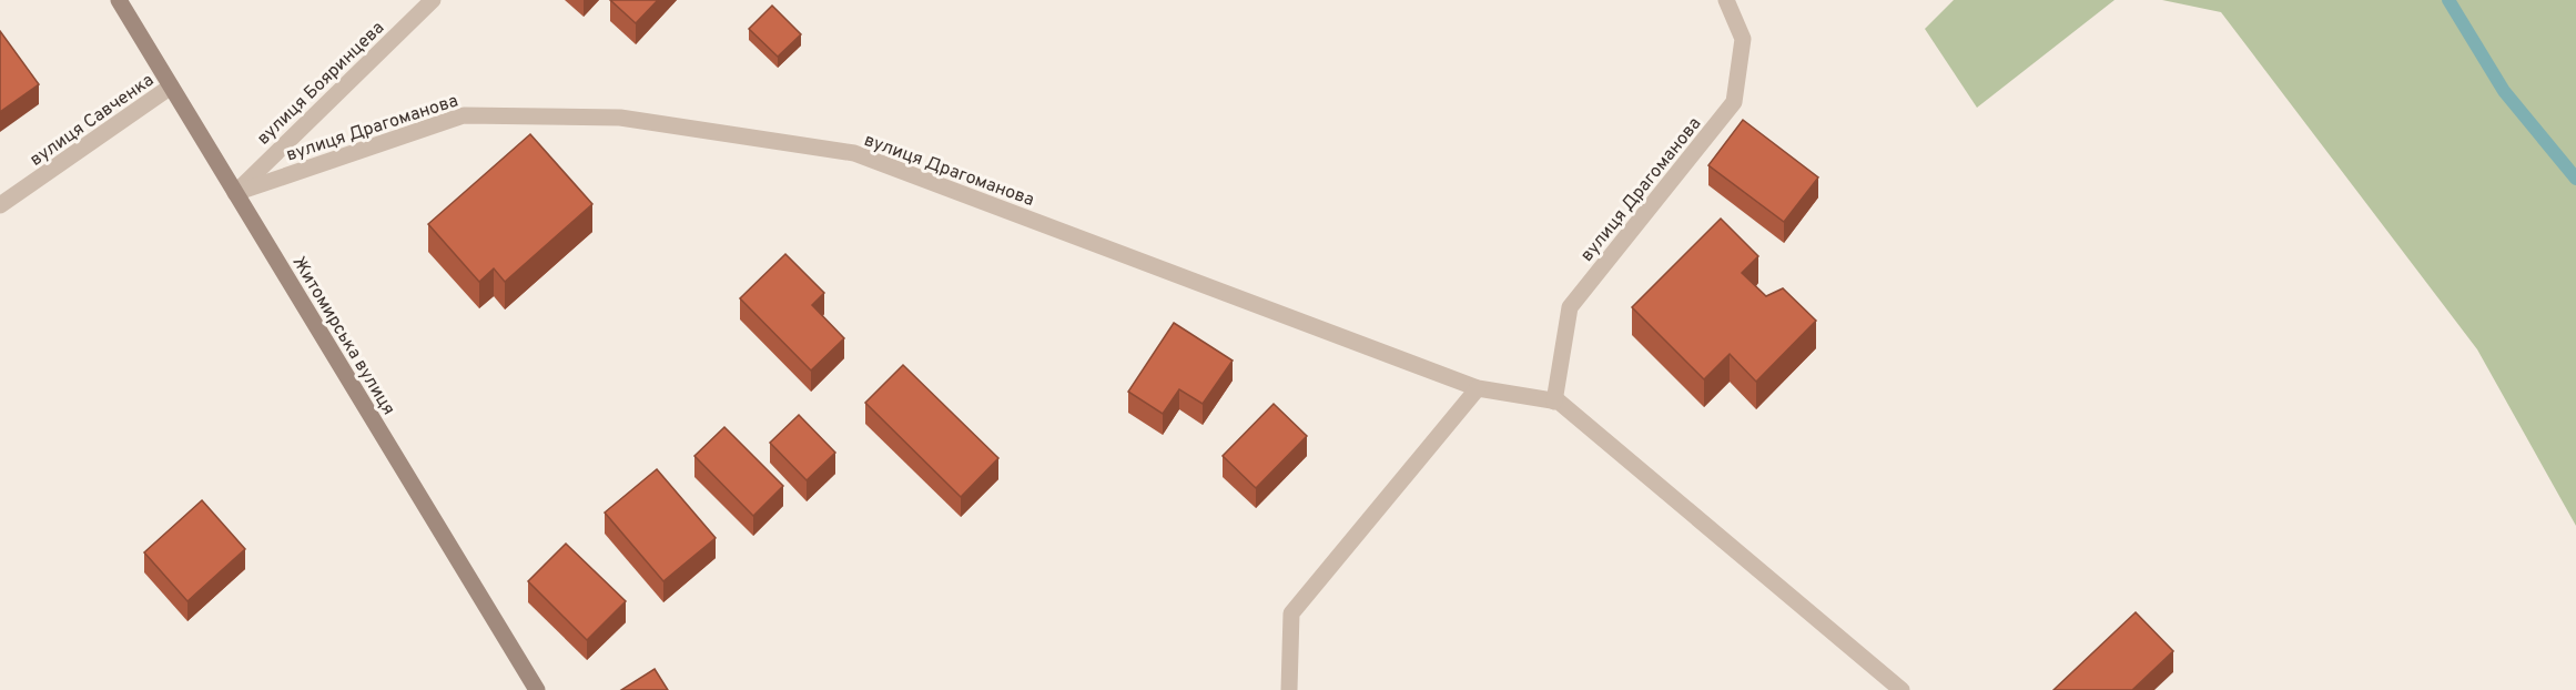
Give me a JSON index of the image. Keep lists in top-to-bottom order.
{
  "streets": {
    "main road": ["Житомирська вулиця"],
    "street": ["вулиця Бояринцева", "вулиця Савченка", "вулиця Драгоманова"]
  },
  "crossings": [
    ["вулиця Бояринцева", "вулиця Драгоманова"],
    ["вулиця Бояринцева", "Житомирська вулиця"],
    ["вулиця Савченка", "Житомирська вулиця"],
    ["вулиця Драгоманова", "Житомирська вулиця"]
  ]
}
